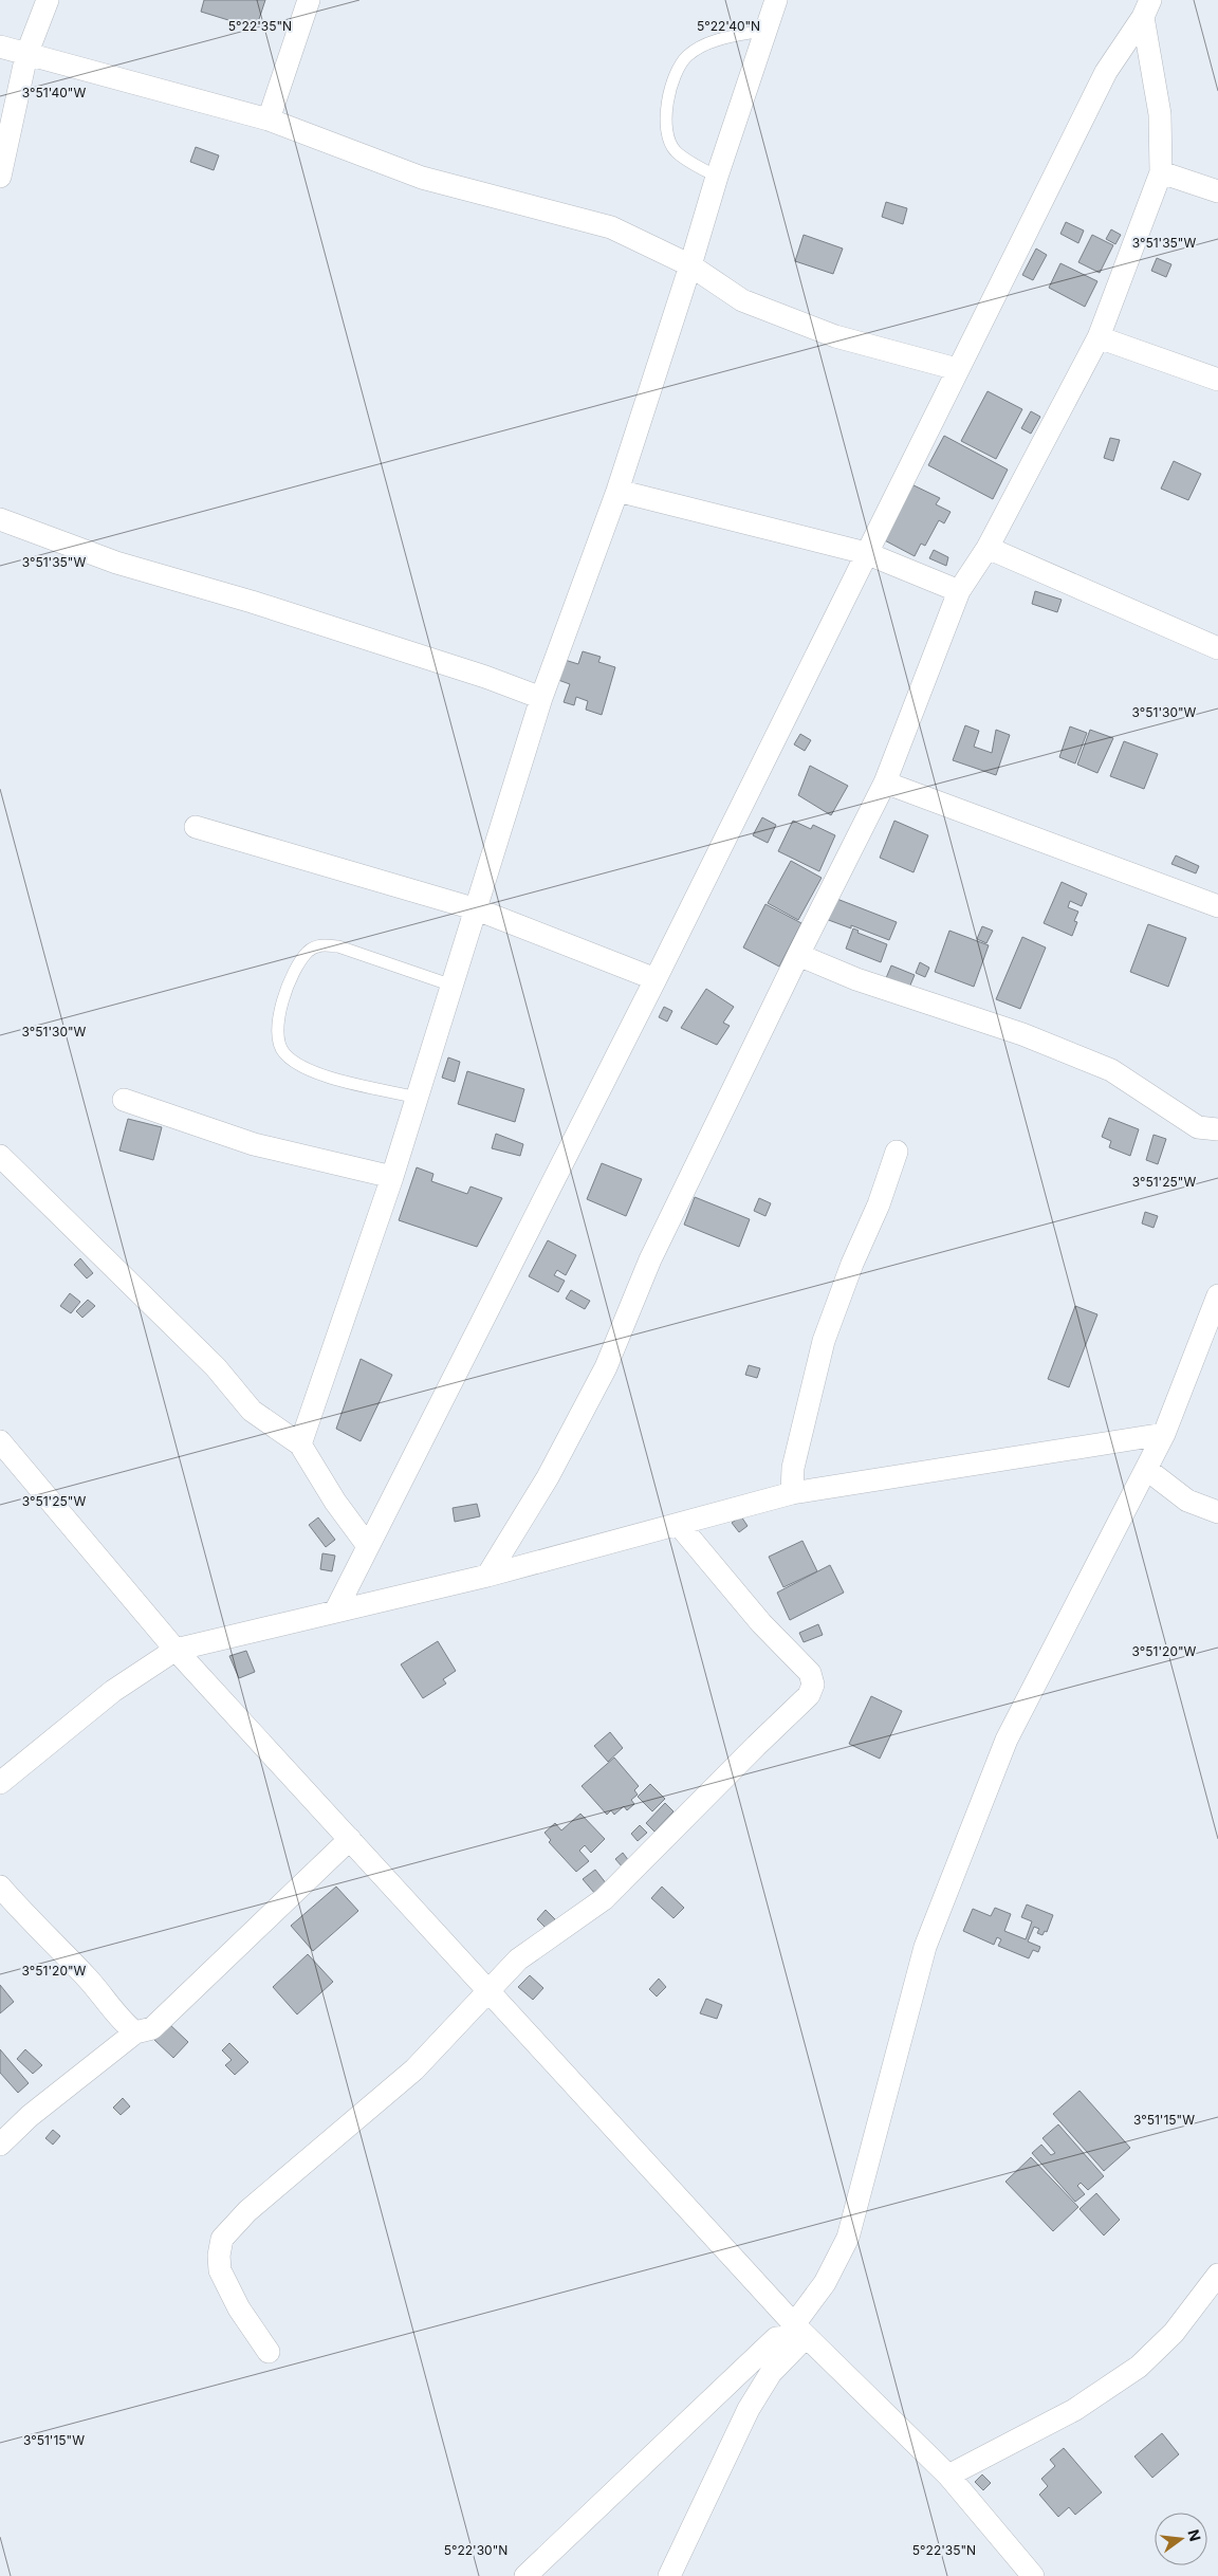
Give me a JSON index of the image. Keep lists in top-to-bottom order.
{
  "north": "right",
  "coordinates": [
    "5°22'35\"N",
    "5°22'40\"N",
    "3°51'40\"W",
    "3°51'35\"W",
    "3°51'30\"W",
    "3°51'25\"W",
    "3°51'20\"W",
    "3°51'15\"W",
    "5°22'30\"N"
  ]
}
